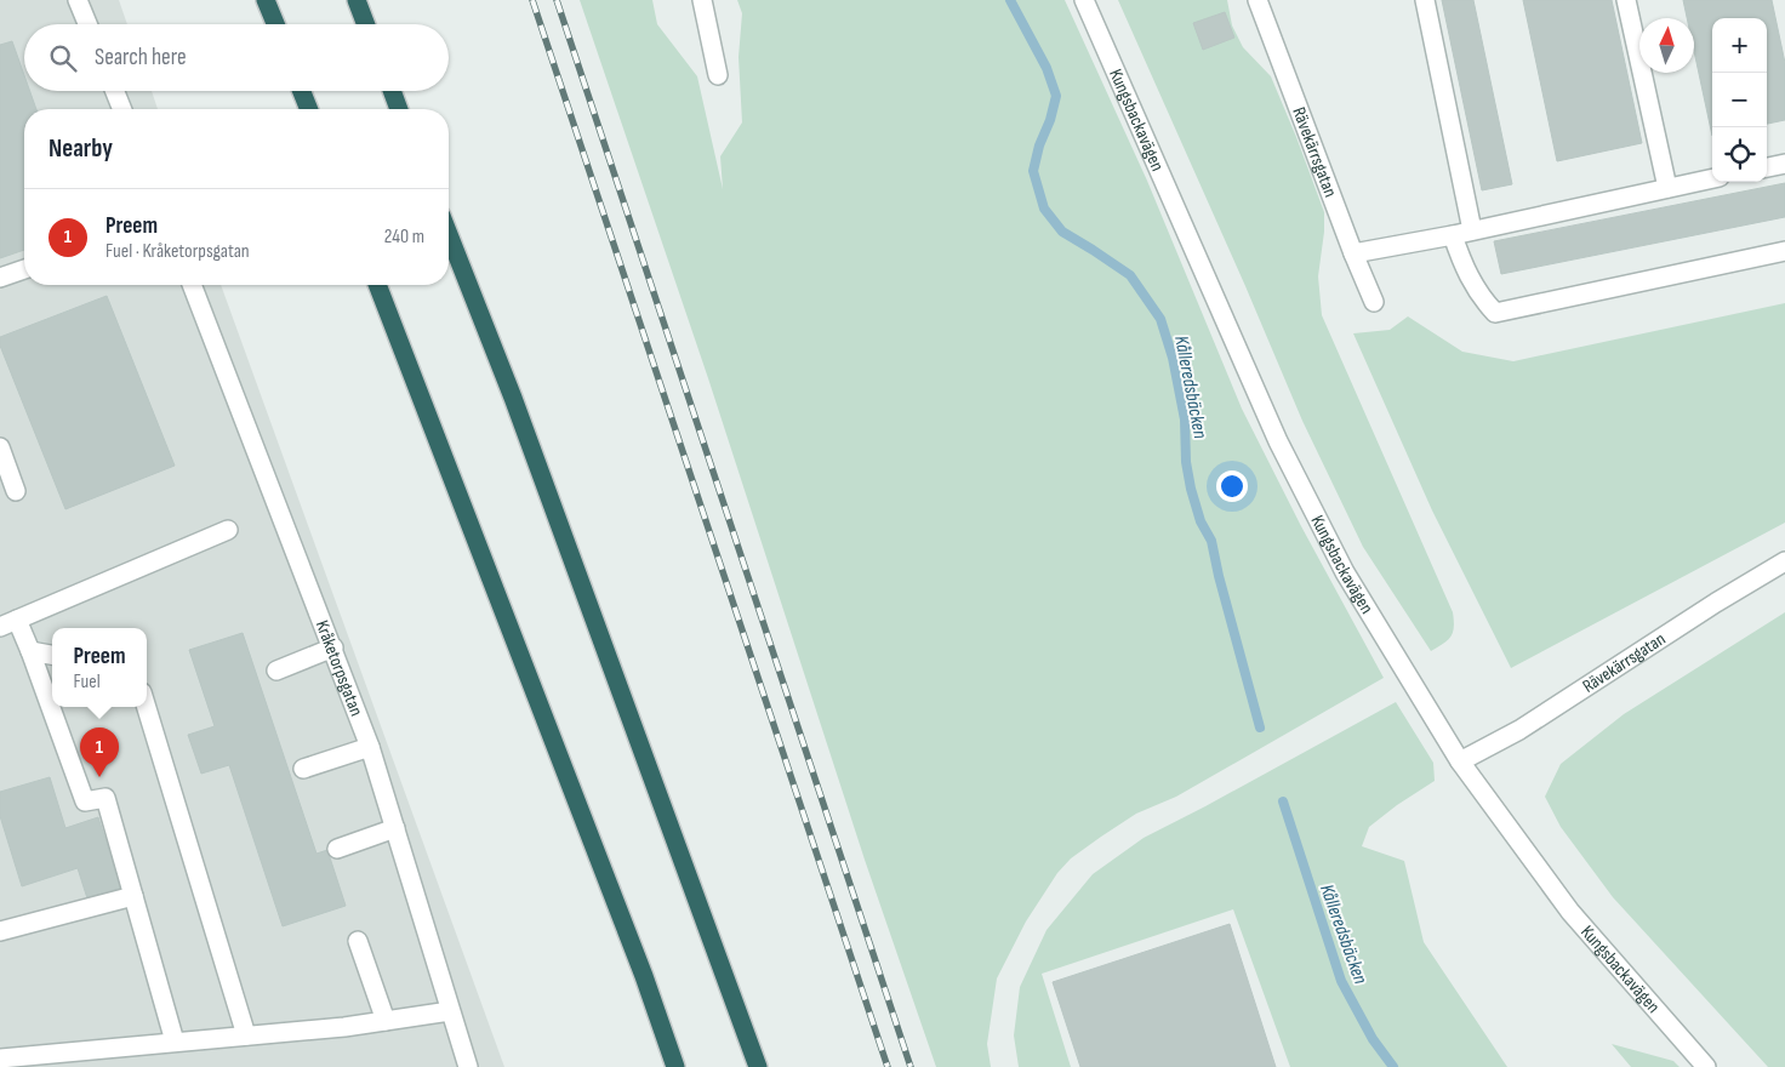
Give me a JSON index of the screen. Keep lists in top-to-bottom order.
{
  "streets": {
    "street": ["Kungsbackavägen", "Rävekärrsgatan", "Kråketorpsgatan"]
  },
  "crossings": [
    ["Kungsbackavägen", "Rävekärrsgatan"]
  ],
  "water": ["Kålleredsbäcken"],
  "north": "top",
  "page": {
    "map_buttons": ["+", "−"],
    "search": "Search here",
    "heading": "Nearby",
    "list": [
      {
        "mark": "1",
        "name": "Preem",
        "note": "Fuel · Kråketorpsgatan",
        "value": "240 m"
      }
    ],
    "popup": ["Preem", "Fuel"],
    "pins": "1"
  }
}
